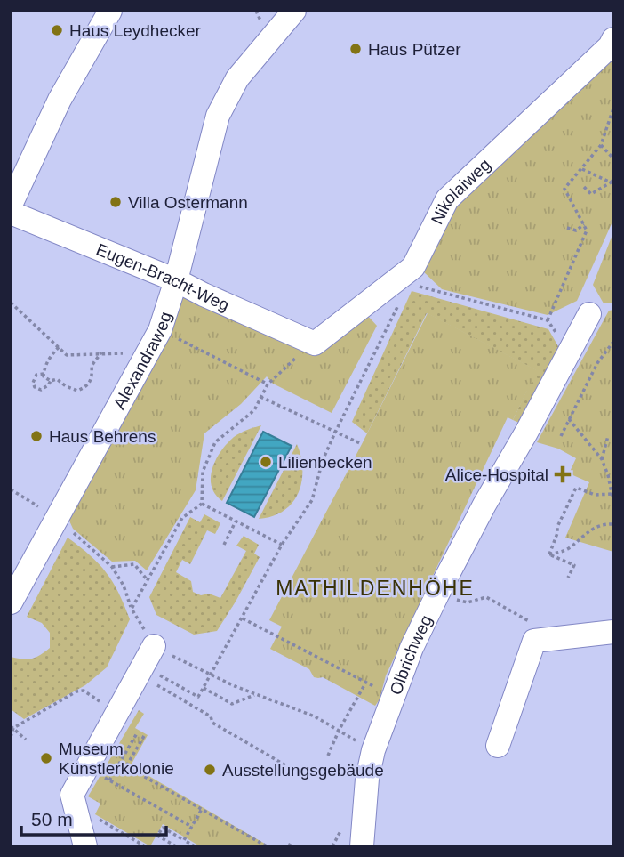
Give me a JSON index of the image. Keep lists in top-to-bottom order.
{
  "streets": {
    "street": [
      "Nikolaiweg",
      "Eugen-Bracht-Weg",
      "Alexandraweg",
      "Olbrichweg"
    ]
  },
  "crossings": [
    ["Nikolaiweg", "Eugen-Bracht-Weg"],
    ["Eugen-Bracht-Weg", "Alexandraweg"]
  ],
  "districts": ["MATHILDENHÖHE"],
  "places": {
    "other": [
      "Haus Leydhecker",
      "Haus Pützer",
      "Villa Ostermann",
      "Haus Behrens",
      "Lilienbecken",
      "Museum Künstlerkolonie",
      "Ausstellungsgebäude"
    ],
    "health": ["Alice-Hospital"]
  },
  "scale_bar": "50 m"
}
